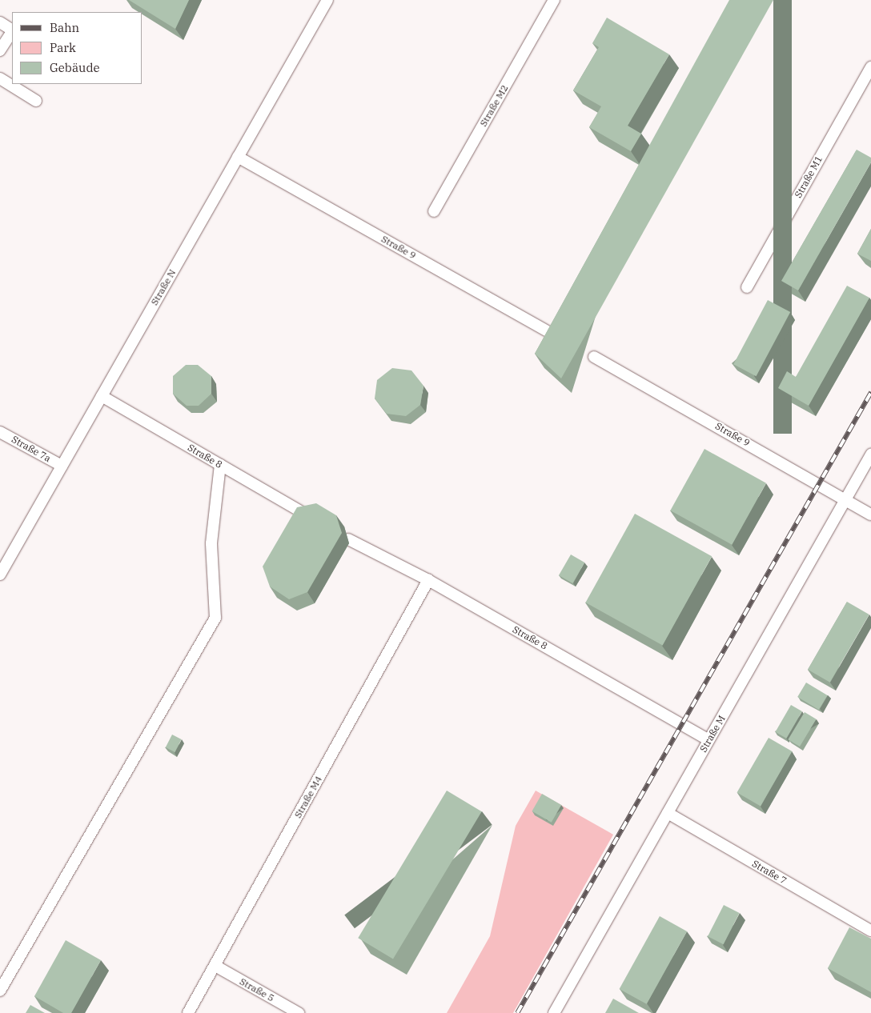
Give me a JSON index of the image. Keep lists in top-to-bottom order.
{
  "streets": {
    "lane": [
      "Straße M2",
      "Straße M1",
      "Straße 9",
      "Straße N",
      "Straße 7a",
      "Straße 8",
      "Straße M",
      "Straße M4",
      "Straße 7",
      "Straße 5"
    ]
  },
  "crossings": [
    ["Straße 9", "Straße N"],
    ["Straße 9", "Straße M"],
    ["Straße N", "Straße 7a"],
    ["Straße N", "Straße 8"],
    ["Straße 8", "Straße M"],
    ["Straße 8", "Straße M4"],
    ["Straße M", "Straße 7"],
    ["Straße M4", "Straße 5"]
  ],
  "legend": ["Bahn", "Park", "Gebäude"]
}
